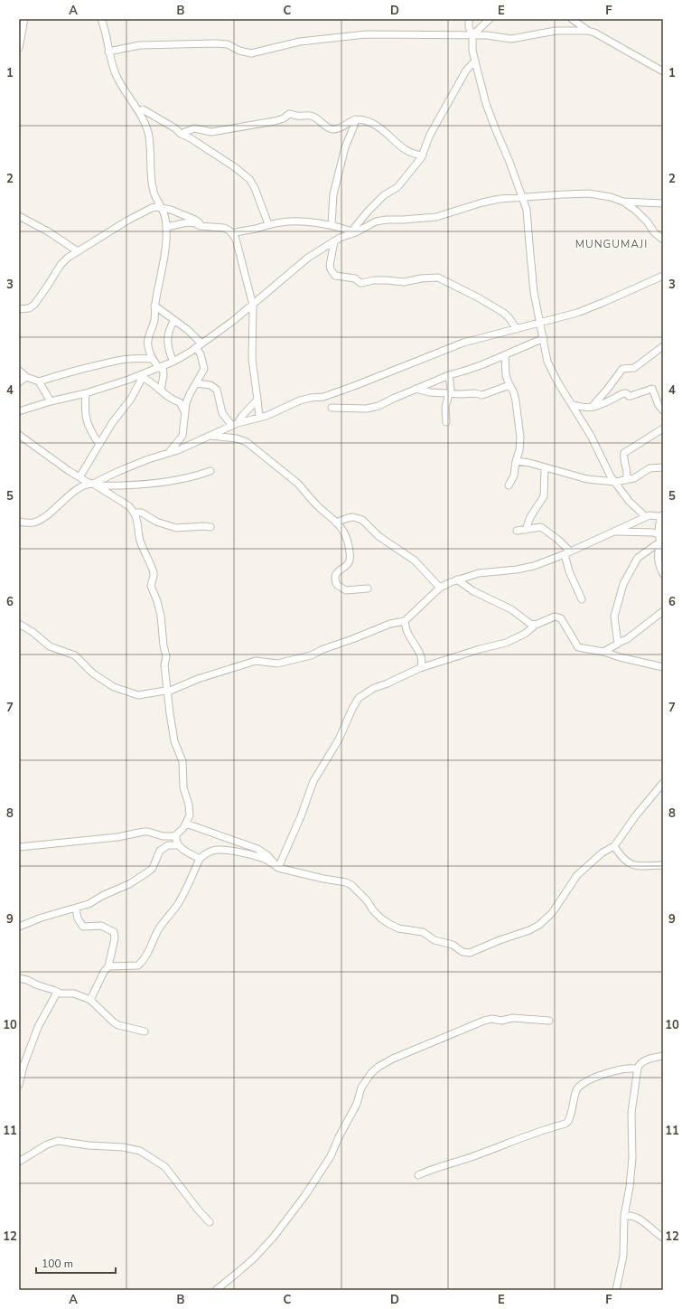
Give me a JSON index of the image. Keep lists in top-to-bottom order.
{
  "districts": ["MUNGUMAJI"],
  "scale_bar": "100 m",
  "grid": {
    "columns": [
      "A",
      "B",
      "C",
      "D",
      "E",
      "F"
    ],
    "rows": [
      "1",
      "2",
      "3",
      "4",
      "5",
      "6",
      "7",
      "8",
      "9",
      "10",
      "11",
      "12"
    ]
  }
}
